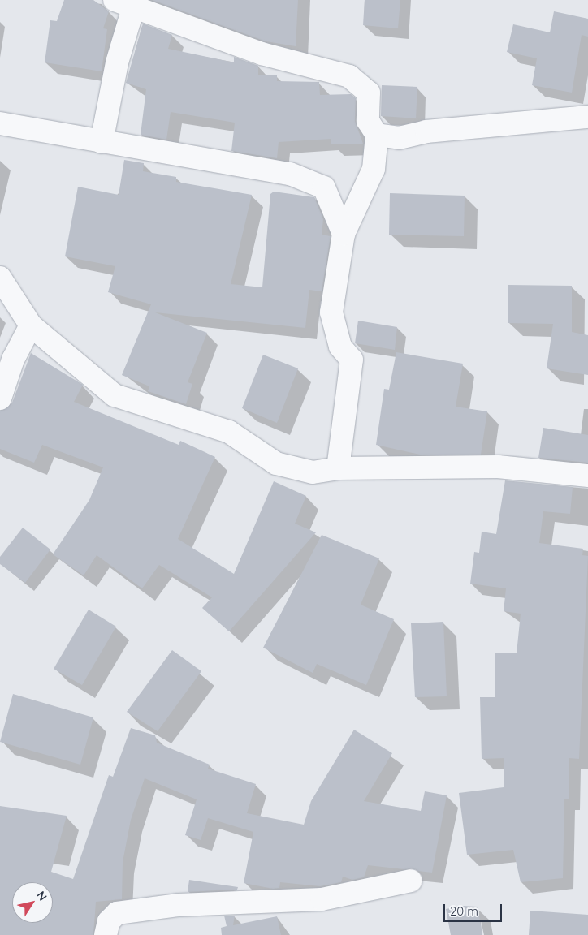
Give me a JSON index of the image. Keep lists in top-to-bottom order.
{
  "scale_bar": "20 m",
  "north": "top right"
}
